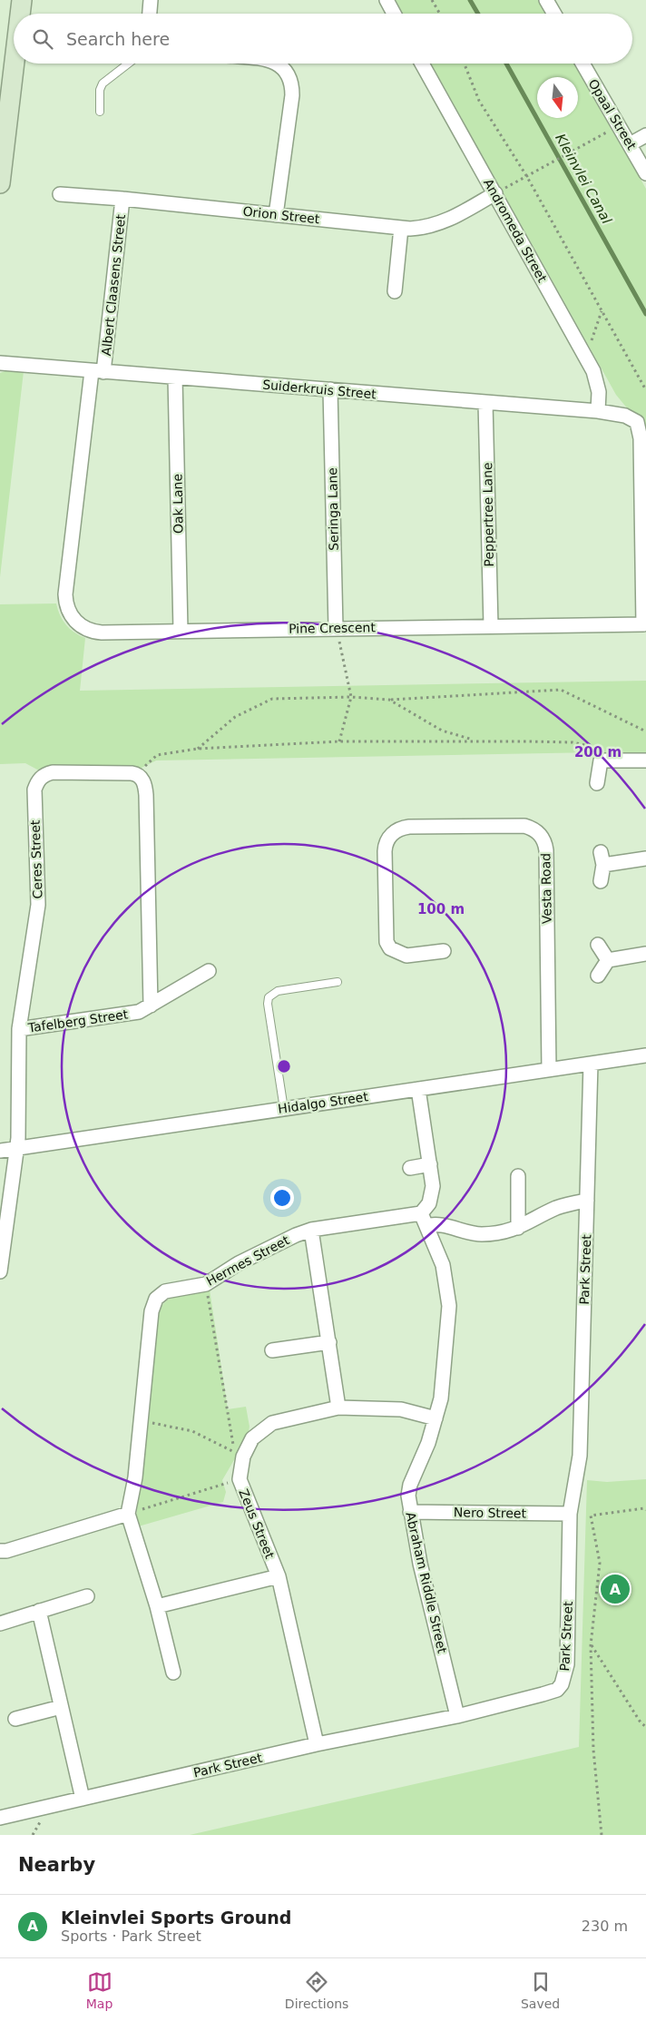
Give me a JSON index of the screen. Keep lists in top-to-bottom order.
{
  "streets": {
    "street": [
      "Opaal Street",
      "Orion Street",
      "Andromeda Street",
      "Albert Claasens Street",
      "Suiderkruis Street",
      "Oak Lane",
      "Seringa Lane",
      "Peppertree Lane",
      "Pine Crescent",
      "Ceres Street",
      "Vesta Road",
      "Tafelberg Street",
      "Hidalgo Street",
      "Hermes Street",
      "Park Street",
      "Nero Street",
      "Zeus Street",
      "Abraham Riddle Street"
    ]
  },
  "crossings": [
    ["Orion Street", "Andromeda Street"],
    ["Orion Street", "Albert Claasens Street"],
    ["Andromeda Street", "Suiderkruis Street"],
    ["Albert Claasens Street", "Suiderkruis Street"],
    ["Albert Claasens Street", "Pine Crescent"],
    ["Suiderkruis Street", "Oak Lane"],
    ["Suiderkruis Street", "Seringa Lane"],
    ["Suiderkruis Street", "Peppertree Lane"],
    ["Suiderkruis Street", "Pine Crescent"],
    ["Oak Lane", "Pine Crescent"],
    ["Seringa Lane", "Pine Crescent"],
    ["Peppertree Lane", "Pine Crescent"],
    ["Ceres Street", "Tafelberg Street"],
    ["Ceres Street", "Hidalgo Street"],
    ["Vesta Road", "Hidalgo Street"],
    ["Hidalgo Street", "Park Street"],
    ["Hermes Street", "Park Street"],
    ["Hermes Street", "Abraham Riddle Street"],
    ["Park Street", "Nero Street"],
    ["Park Street", "Zeus Street"],
    ["Park Street", "Abraham Riddle Street"],
    ["Nero Street", "Abraham Riddle Street"],
    ["Zeus Street", "Abraham Riddle Street"]
  ],
  "water": ["Kleinvlei Canal"],
  "north": "bottom",
  "page": {
    "search": "Search here",
    "pins": "A",
    "heading": "Nearby",
    "list": [
      {
        "mark": "A",
        "name": "Kleinvlei Sports Ground",
        "note": "Sports · Park Street",
        "value": "230 m"
      }
    ],
    "nav": ["Map", "Directions", "Saved"]
  },
  "rings": ["200 m", "100 m"]
}
